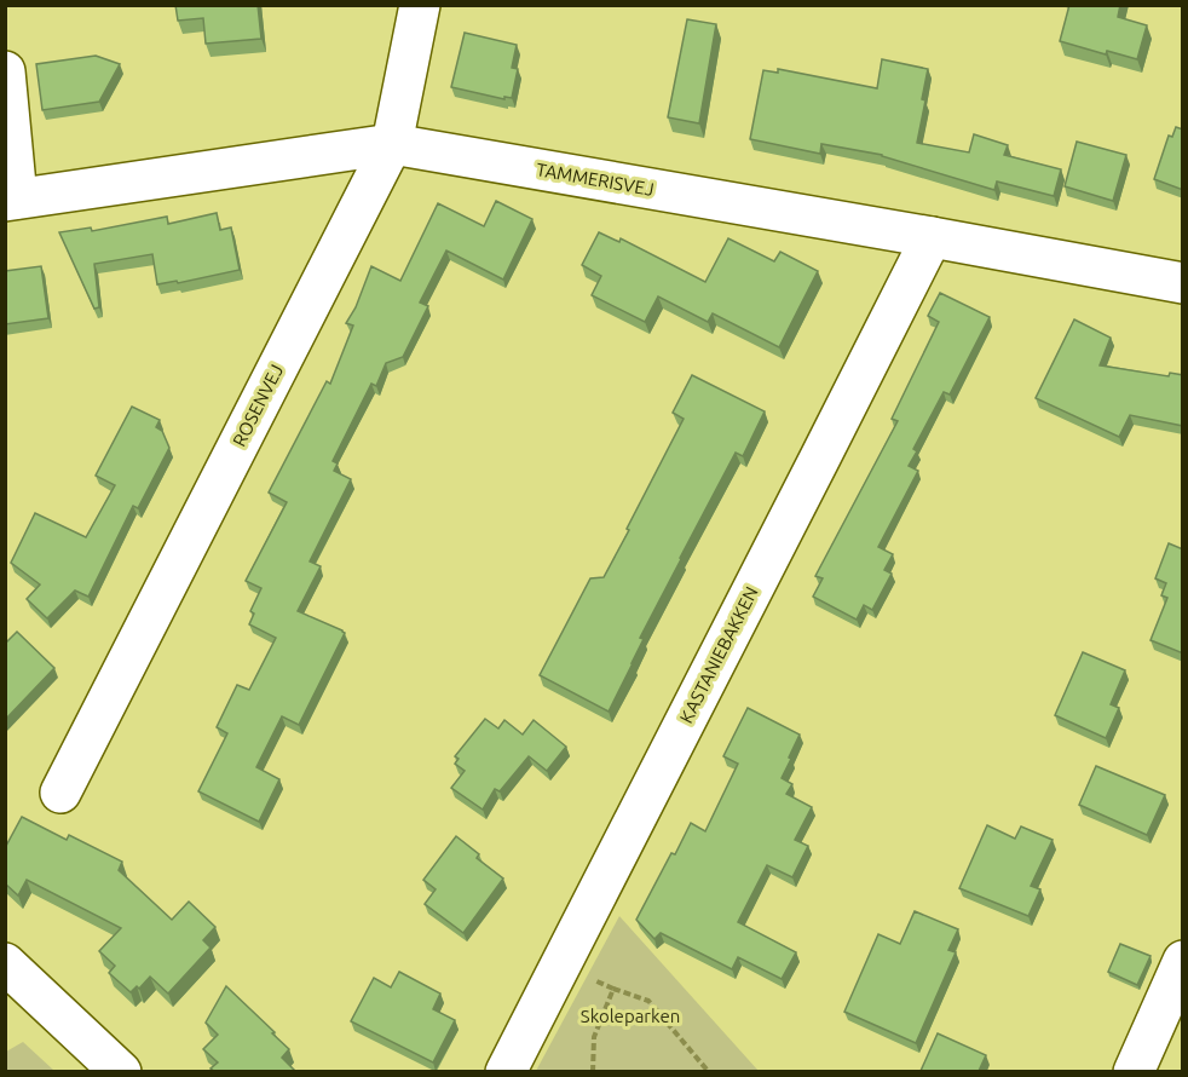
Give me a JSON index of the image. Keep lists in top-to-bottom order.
{
  "streets": {
    "street": ["TAMMERISVEJ", "ROSENVEJ", "KASTANIEBAKKEN"]
  },
  "crossings": [
    ["TAMMERISVEJ", "ROSENVEJ"],
    ["TAMMERISVEJ", "KASTANIEBAKKEN"]
  ],
  "parks": ["Skoleparken"]
}
